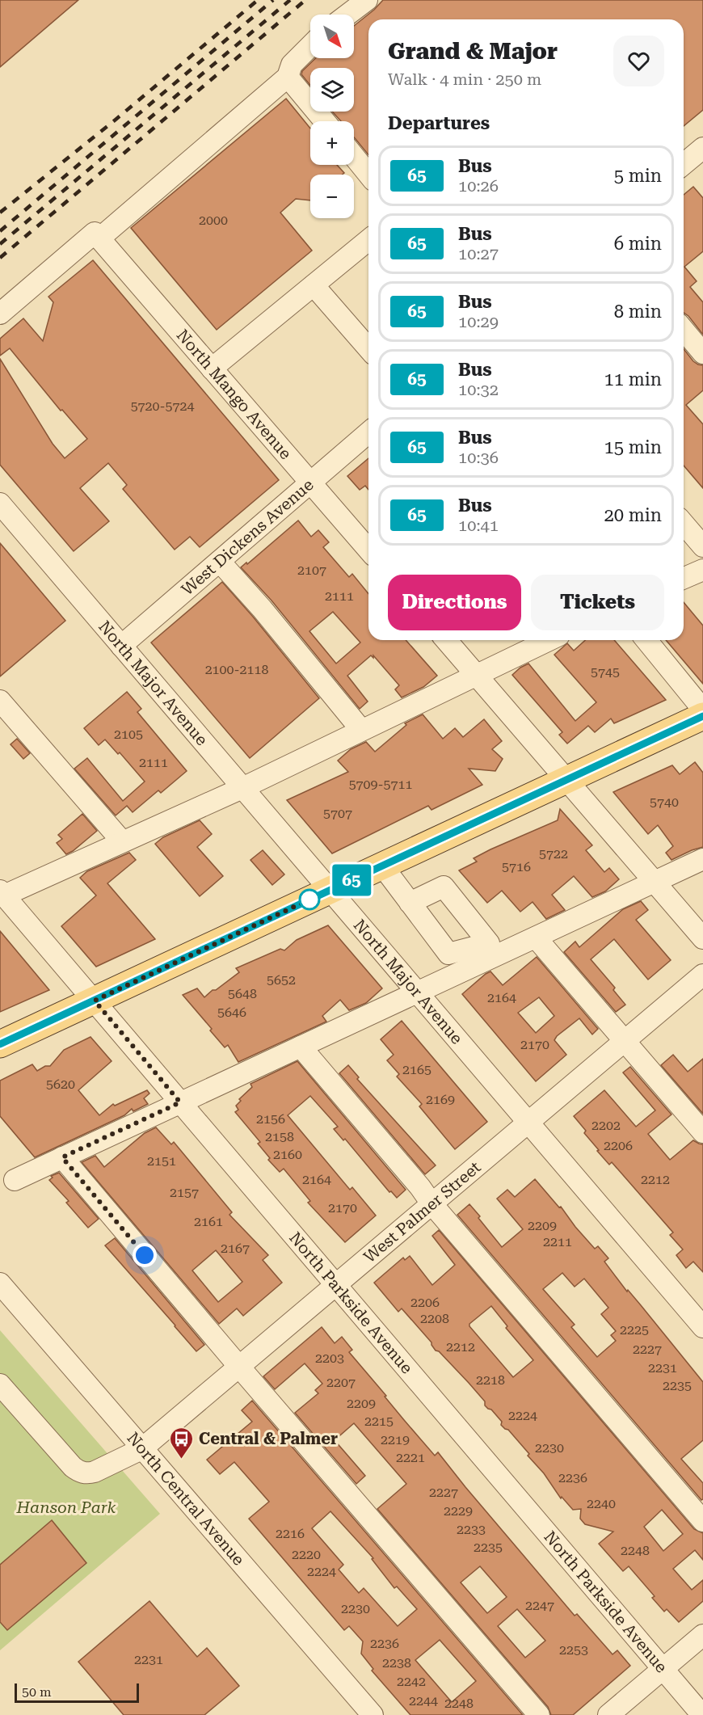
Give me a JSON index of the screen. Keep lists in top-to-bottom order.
{
  "streets": {
    "street": [
      "North Mango Avenue",
      "West Dickens Avenue",
      "North Major Avenue",
      "West Palmer Street",
      "North Parkside Avenue",
      "North Central Avenue"
    ]
  },
  "crossings": [
    ["North Mango Avenue", "West Dickens Avenue"],
    ["West Dickens Avenue", "North Major Avenue"],
    ["North Major Avenue", "West Palmer Street"],
    ["West Palmer Street", "North Parkside Avenue"],
    ["West Palmer Street", "North Central Avenue"]
  ],
  "parks": ["Hanson Park"],
  "places": {
    "bus stop": ["Central & Palmer"]
  },
  "lines": ["bus line 65"],
  "house_numbers": [
    "2000",
    "5720-5724",
    "2107",
    "2111",
    "2100-2118",
    "5745",
    "2105",
    "2111",
    "5709-5711",
    "5740",
    "5707",
    "5722",
    "5716",
    "5652",
    "5648",
    "2164",
    "5646",
    "2170",
    "2165",
    "5620",
    "2169",
    "2156",
    "2202",
    "2158",
    "2206",
    "2160",
    "2151",
    "2164",
    "2212",
    "2157",
    "2170",
    "2161",
    "2209",
    "2211",
    "2167",
    "2206",
    "2208",
    "2225",
    "2212",
    "2227",
    "2203",
    "2231",
    "2218",
    "2207",
    "2235",
    "2209",
    "2224",
    "2215",
    "2219",
    "2230",
    "2221",
    "2236",
    "2227",
    "2240",
    "2229",
    "2233",
    "2216",
    "2235",
    "2248",
    "2220",
    "2224",
    "2247",
    "2230",
    "2236",
    "2253",
    "2231",
    "2238",
    "2242",
    "2244",
    "2248"
  ],
  "scale_bar": "50 m",
  "north": "bottom right",
  "page": {
    "on_map": "65",
    "map_buttons": ["+", "−"],
    "heading": [
      ["Grand & Major", "Walk · 4 min · 250 m"],
      "Departures"
    ],
    "list": [
      {
        "mark": "65",
        "name": "Bus",
        "note": "10:26",
        "value": "5 min"
      },
      {
        "mark": "65",
        "name": "Bus",
        "note": "10:27",
        "value": "6 min"
      },
      {
        "mark": "65",
        "name": "Bus",
        "note": "10:29",
        "value": "8 min"
      },
      {
        "mark": "65",
        "name": "Bus",
        "note": "10:32",
        "value": "11 min"
      },
      {
        "mark": "65",
        "name": "Bus",
        "note": "10:36",
        "value": "15 min"
      },
      {
        "mark": "65",
        "name": "Bus",
        "note": "10:41",
        "value": "20 min"
      }
    ],
    "buttons": ["Directions", "Tickets"],
    "scale": "50 m"
  }
}
